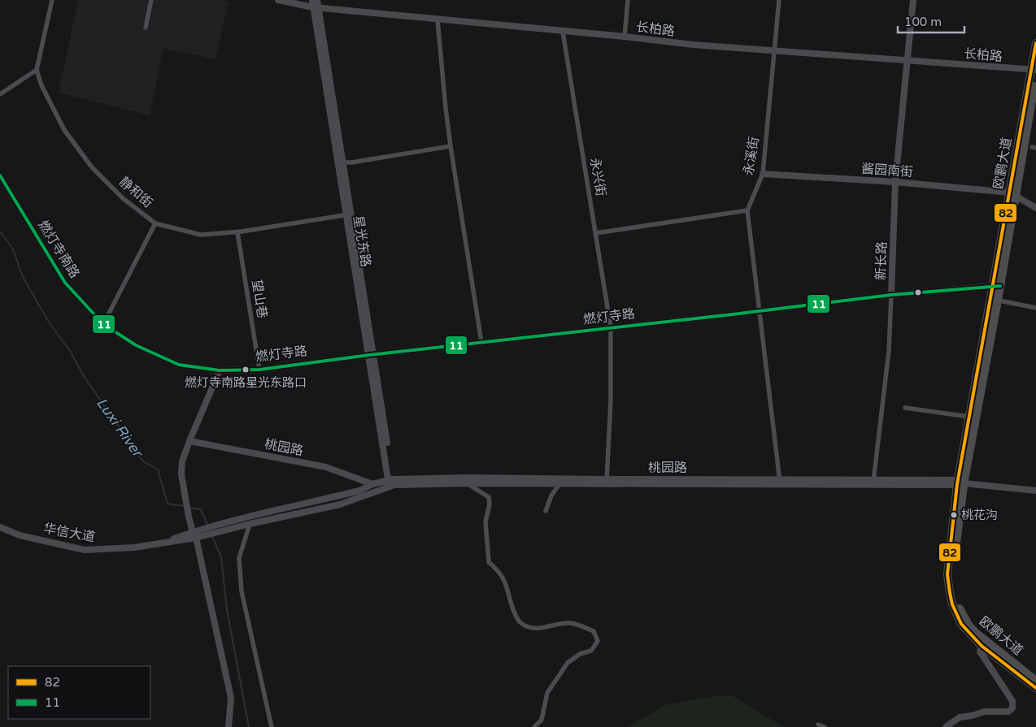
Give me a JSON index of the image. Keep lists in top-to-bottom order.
{
  "streets": {
    "highway": ["欧鹏大道"],
    "street": [
      "长柏路",
      "永溪街",
      "酱园南街",
      "永兴街",
      "静和街",
      "星光东路",
      "燃灯寺南路",
      "新长路",
      "望山巷",
      "燃灯寺路",
      "桃园路",
      "华信大道"
    ]
  },
  "crossings": [
    ["长柏路", "永溪街"],
    ["长柏路", "欧鹏大道"],
    ["长柏路", "永兴街"],
    ["长柏路", "星光东路"],
    ["长柏路", "新长路"],
    ["永溪街", "酱园南街"],
    ["永溪街", "燃灯寺路"],
    ["永溪街", "桃园路"],
    ["欧鹏大道", "酱园南街"],
    ["欧鹏大道", "燃灯寺路"],
    ["欧鹏大道", "桃园路"],
    ["酱园南街", "新长路"],
    ["永兴街", "燃灯寺路"],
    ["永兴街", "桃园路"],
    ["静和街", "星光东路"],
    ["静和街", "望山巷"],
    ["星光东路", "燃灯寺路"],
    ["星光东路", "桃园路"],
    ["燃灯寺南路", "燃灯寺路"],
    ["新长路", "燃灯寺路"],
    ["新长路", "桃园路"],
    ["望山巷", "燃灯寺路"],
    ["桃园路", "华信大道"]
  ],
  "water": ["Luxi River"],
  "places": ["燃灯寺南路星光东路口", "桃花沟"],
  "lines": ["transit line 82", "transit line 11"],
  "legend": ["82", "11"],
  "scale_bar": "100 m"
}
